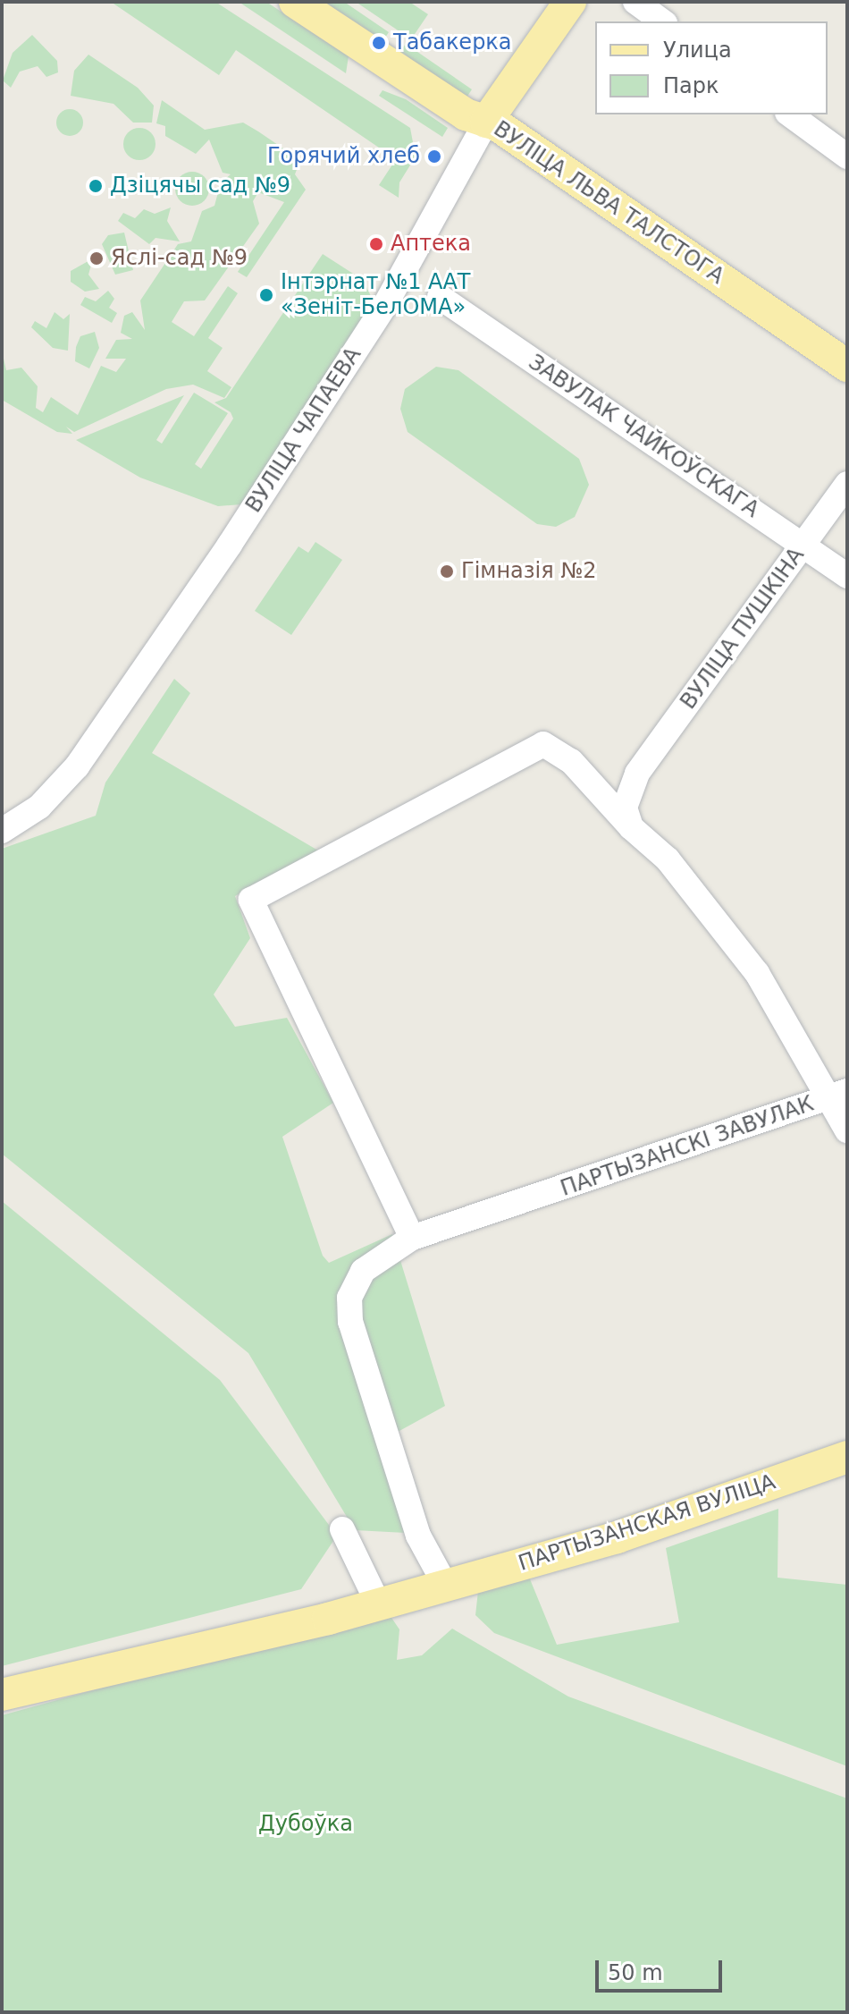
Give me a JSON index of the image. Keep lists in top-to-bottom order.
{
  "streets": {
    "main road": ["ВУЛІЦА ЛЬВА ТАЛСТОГА", "ВУЛІЦА ЧАПАЕВА", "ПАРТЫЗАНСКАЯ ВУЛІЦА"],
    "street": ["ЗАВУЛАК ЧАЙКОЎСКАГА", "ВУЛІЦА ПУШКІНА", "ПАРТЫЗАНСКІ ЗАВУЛАК"]
  },
  "crossings": [
    ["ВУЛІЦА ЛЬВА ТАЛСТОГА", "ВУЛІЦА ЧАПАЕВА"],
    ["ЗАВУЛАК ЧАЙКОЎСКАГА", "ВУЛІЦА ПУШКІНА"],
    ["ПАРТЫЗАНСКІ ЗАВУЛАК", "ПАРТЫЗАНСКАЯ ВУЛІЦА"]
  ],
  "parks": ["Дубоўка"],
  "places": [
    "Табакерка",
    "Горячий хлеб",
    "Дзіцячы сад №9",
    "Аптека",
    "Яслі-сад №9",
    "Інтэрнат №1 ААТ «Зеніт-БелОМА»",
    "Гімназія №2"
  ],
  "legend": ["Улица", "Парк"],
  "scale_bar": "50 m"
}
